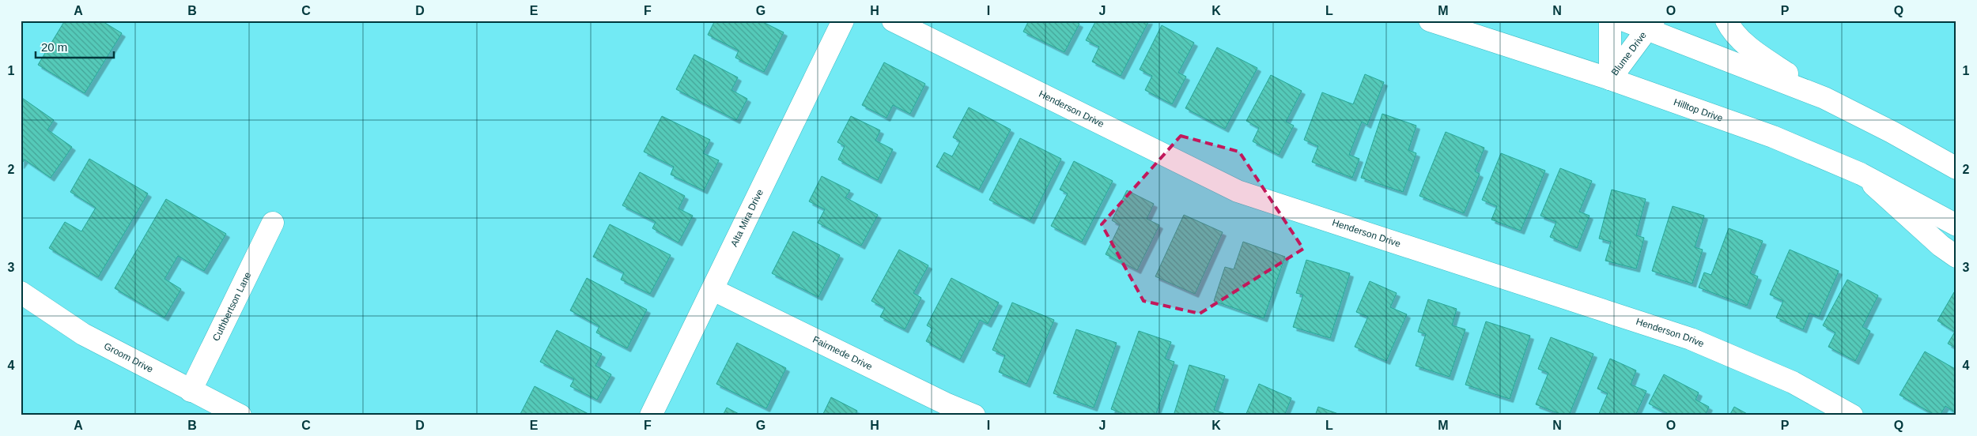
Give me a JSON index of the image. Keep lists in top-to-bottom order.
{
  "streets": {
    "street": [
      "Blume Drive",
      "Henderson Drive",
      "Hilltop Drive",
      "Alta Mira Drive",
      "Cuthbertson Lane",
      "Fairmede Drive",
      "Groom Drive"
    ]
  },
  "crossings": [
    ["Blume Drive", "Hilltop Drive"],
    ["Alta Mira Drive", "Fairmede Drive"],
    ["Cuthbertson Lane", "Groom Drive"]
  ],
  "scale_bar": "20 m",
  "grid": {
    "columns": [
      "A",
      "B",
      "C",
      "D",
      "E",
      "F",
      "G",
      "H",
      "I",
      "J",
      "K",
      "L",
      "M",
      "N",
      "O",
      "P",
      "Q"
    ],
    "rows": [
      "1",
      "2",
      "3",
      "4"
    ]
  }
}
